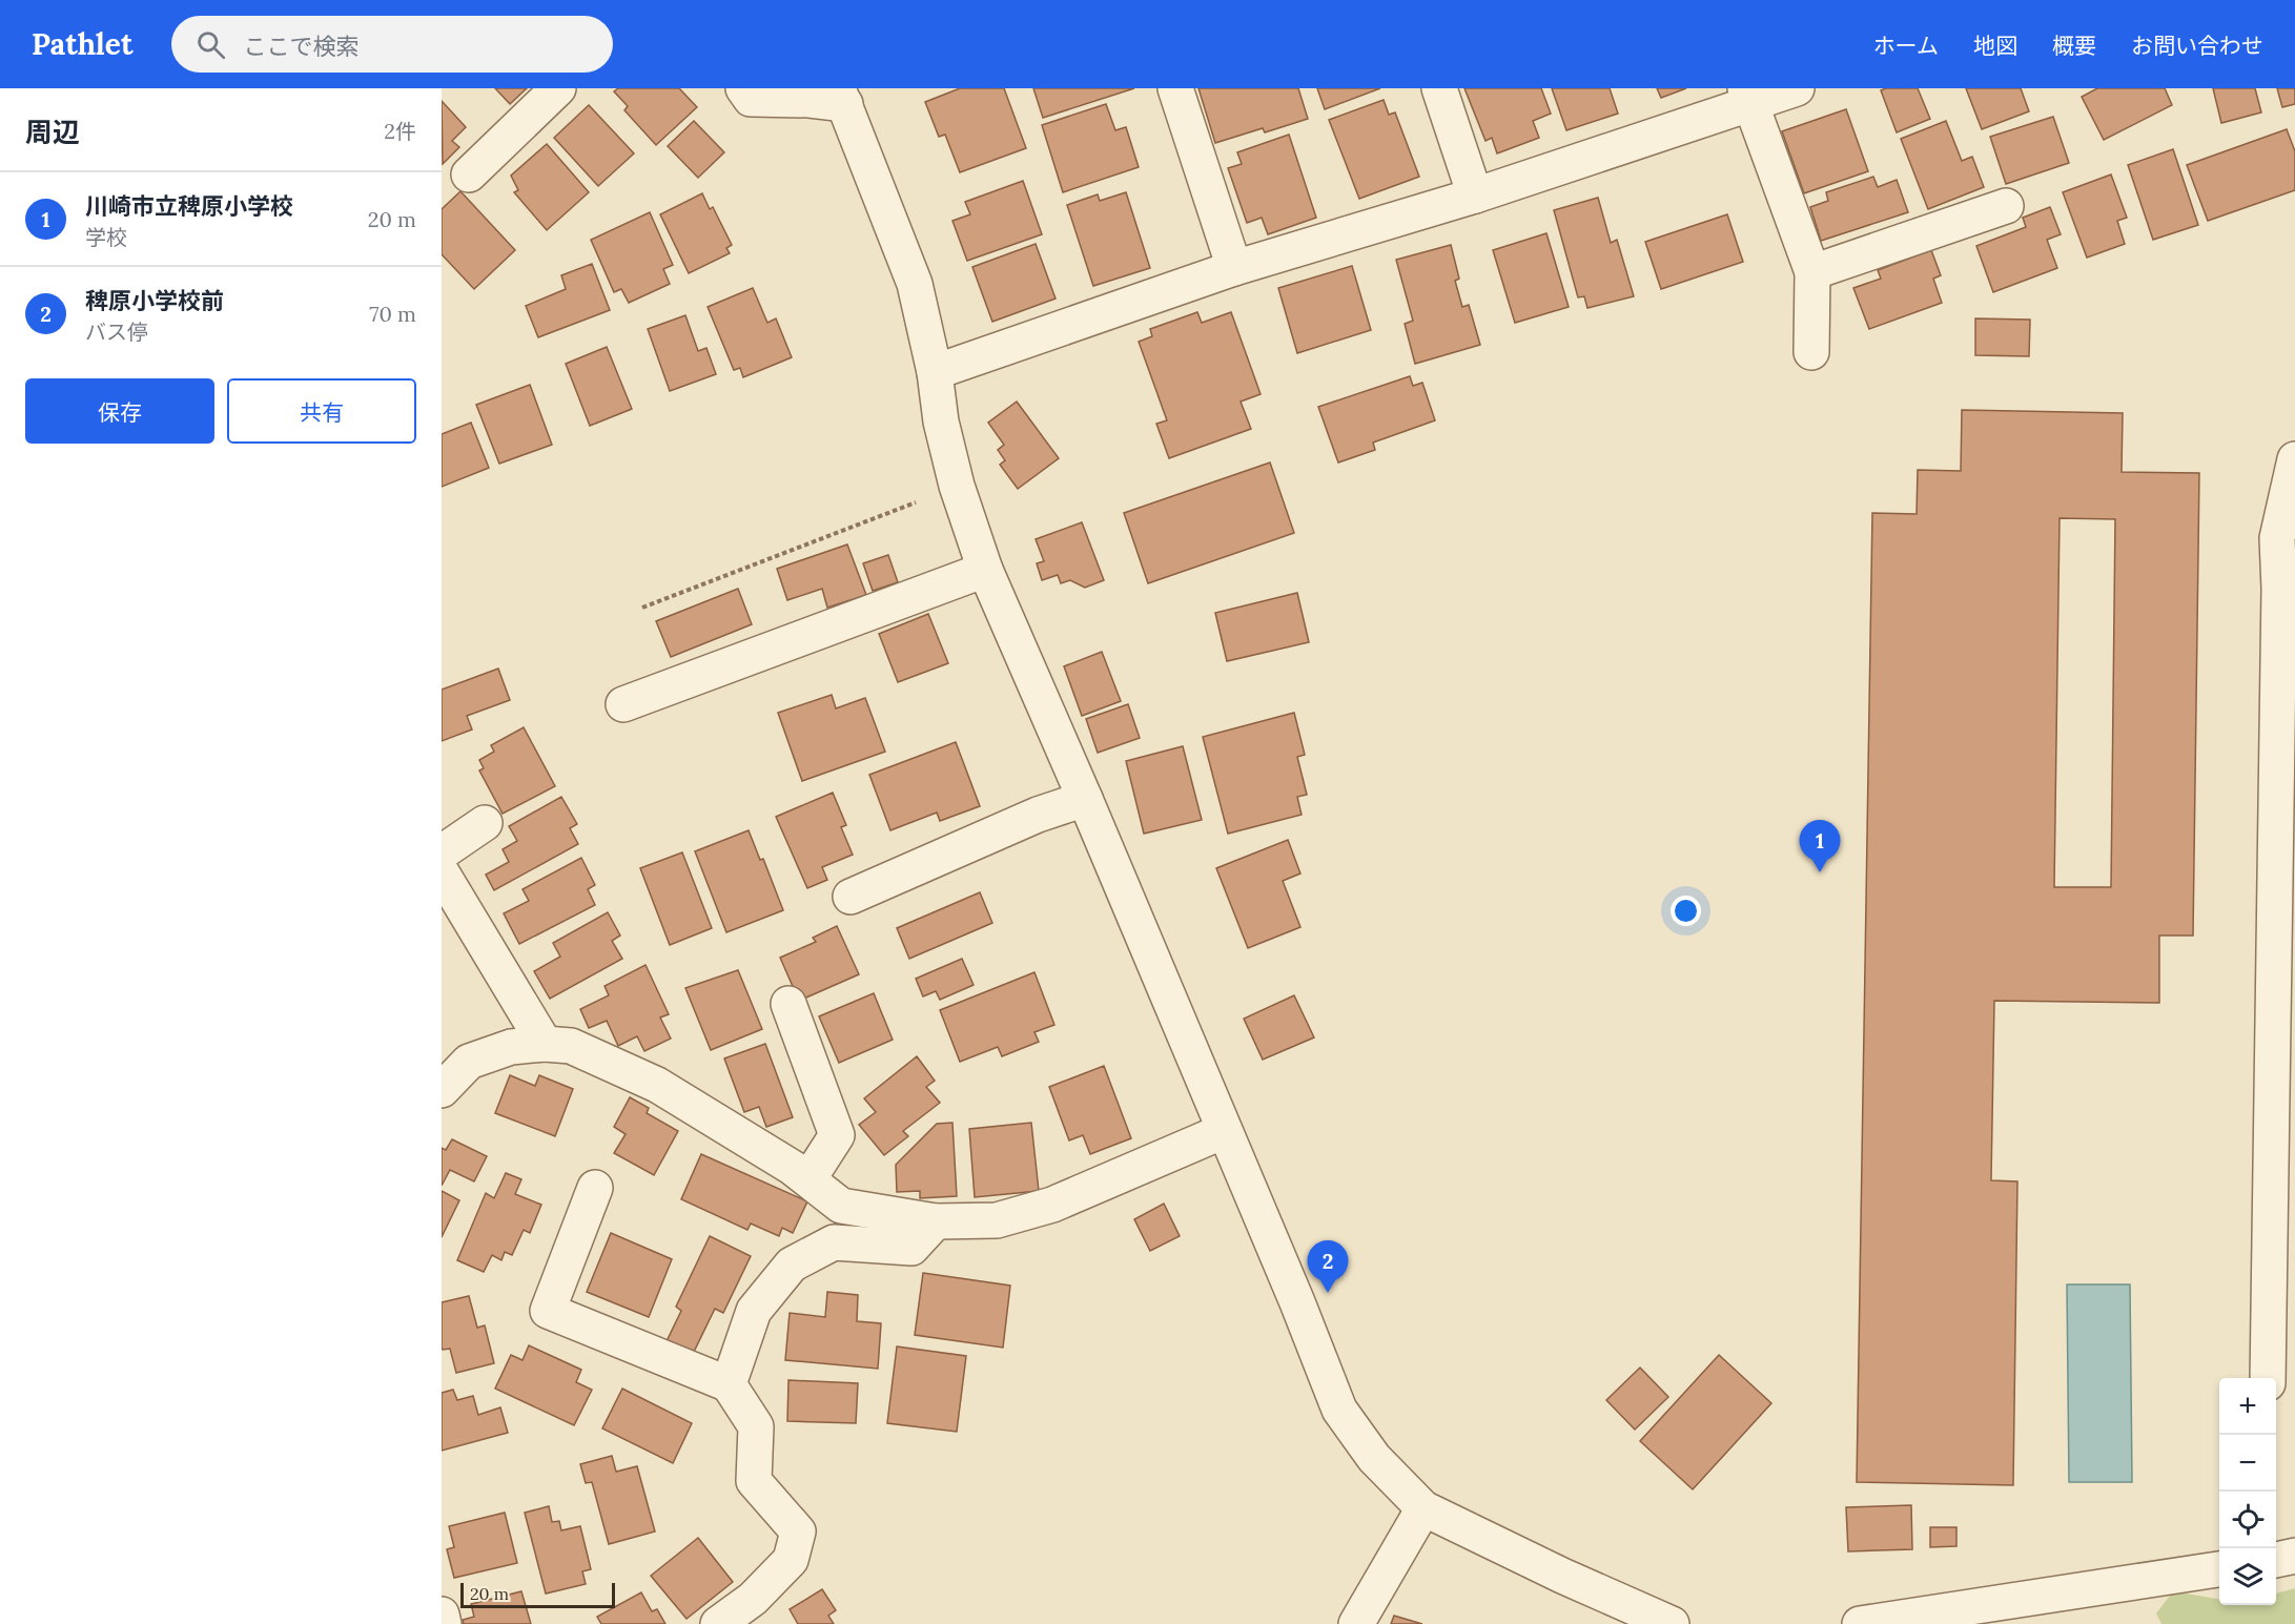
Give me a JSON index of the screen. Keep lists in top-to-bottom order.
{
  "scale_bar": "20 m",
  "page": {
    "header": "Pathlet",
    "search": "ここで検索",
    "nav": [
      "ホーム",
      "地図",
      "概要",
      "お問い合わせ"
    ],
    "heading": ["周辺", "2件"],
    "list": [
      {
        "mark": "1",
        "name": "川崎市立稗原小学校",
        "note": "学校",
        "value": "20 m"
      },
      {
        "mark": "2",
        "name": "稗原小学校前",
        "note": "バス停",
        "value": "70 m"
      }
    ],
    "buttons": ["保存", "共有"],
    "pins": ["1", "2"],
    "map_buttons": ["+", "−"],
    "scale": "20 m"
  }
}
